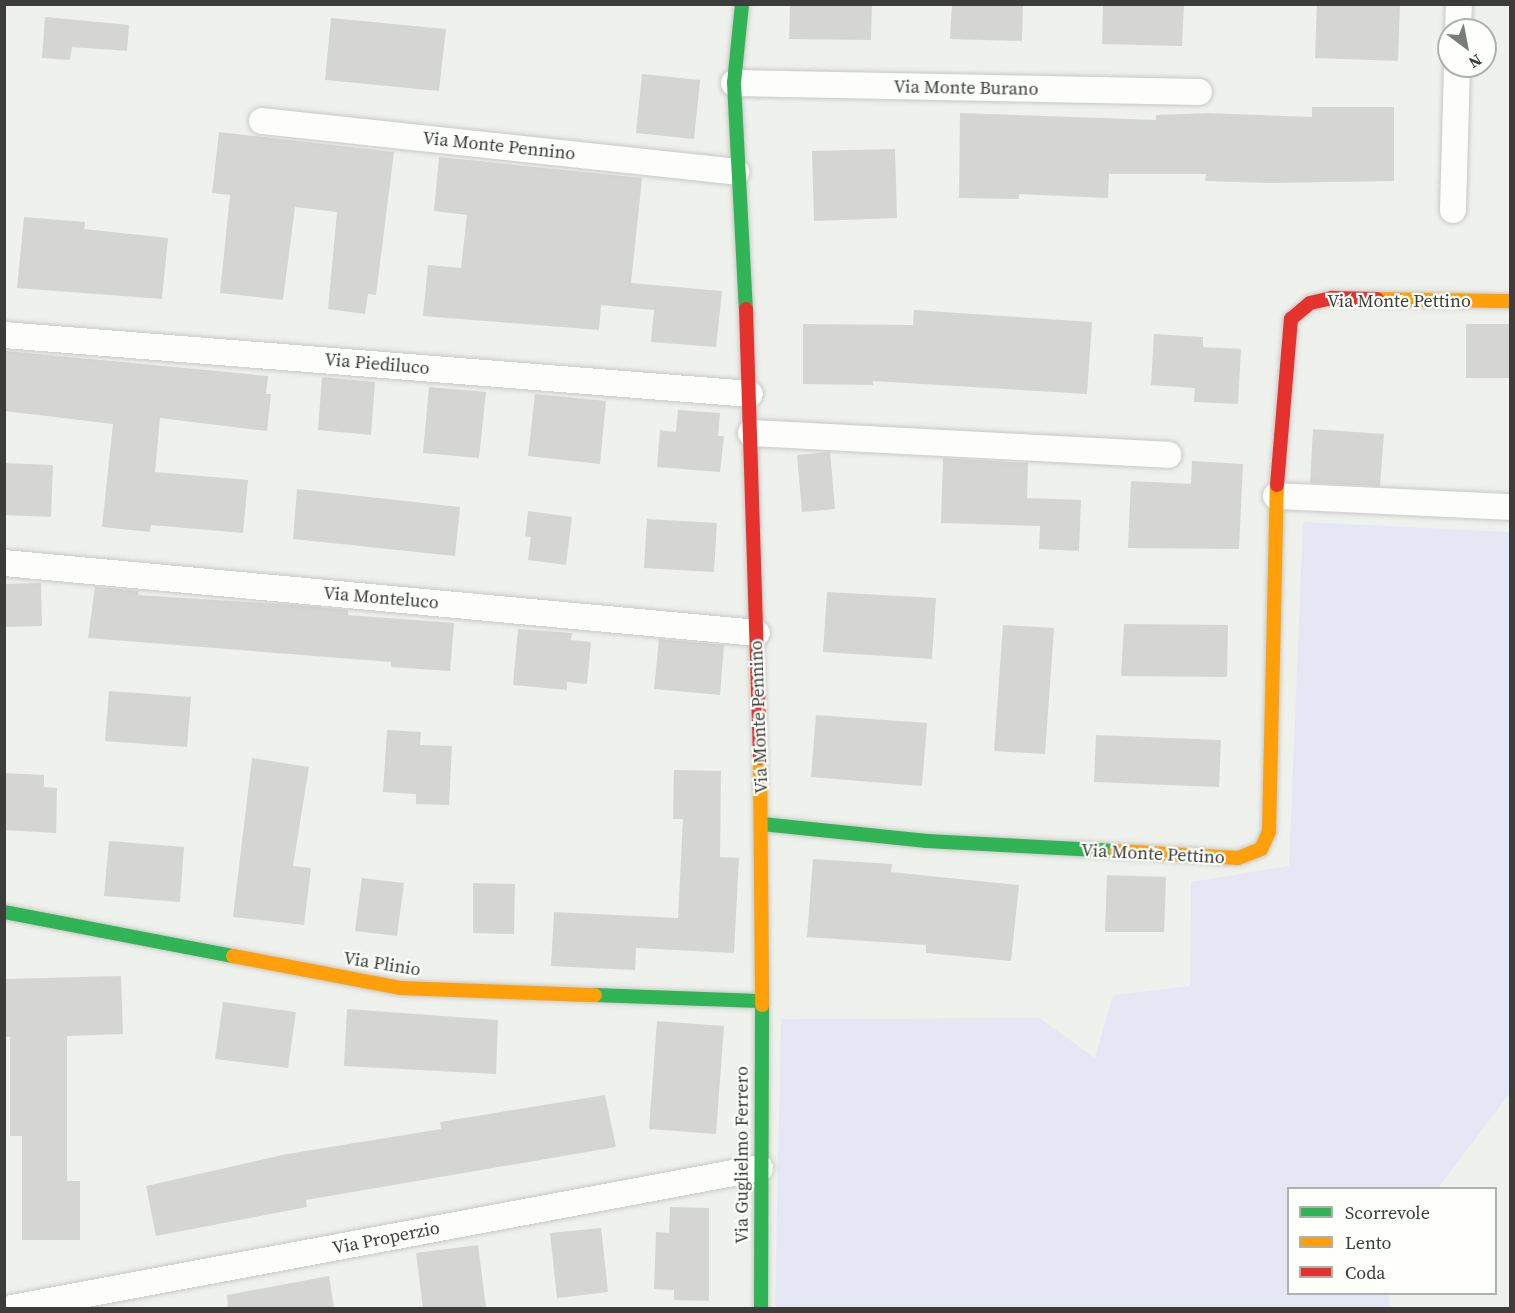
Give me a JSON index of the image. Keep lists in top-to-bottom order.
{
  "streets": {
    "street": [
      "Via Monte Burano",
      "Via Monte Pennino",
      "Via Monte Pettino",
      "Via Piediluco",
      "Via Monteluco",
      "Via Plinio",
      "Via Guglielmo Ferrero",
      "Via Properzio"
    ]
  },
  "crossings": [
    ["Via Monte Burano", "Via Monte Pennino"],
    ["Via Monte Pennino", "Via Monte Pettino"],
    ["Via Monte Pennino", "Via Piediluco"],
    ["Via Monte Pennino", "Via Monteluco"],
    ["Via Monte Pennino", "Via Plinio"],
    ["Via Monte Pennino", "Via Guglielmo Ferrero"],
    ["Via Plinio", "Via Guglielmo Ferrero"],
    ["Via Guglielmo Ferrero", "Via Properzio"]
  ],
  "legend": ["Scorrevole", "Lento", "Coda"],
  "north": "bottom right"
}
